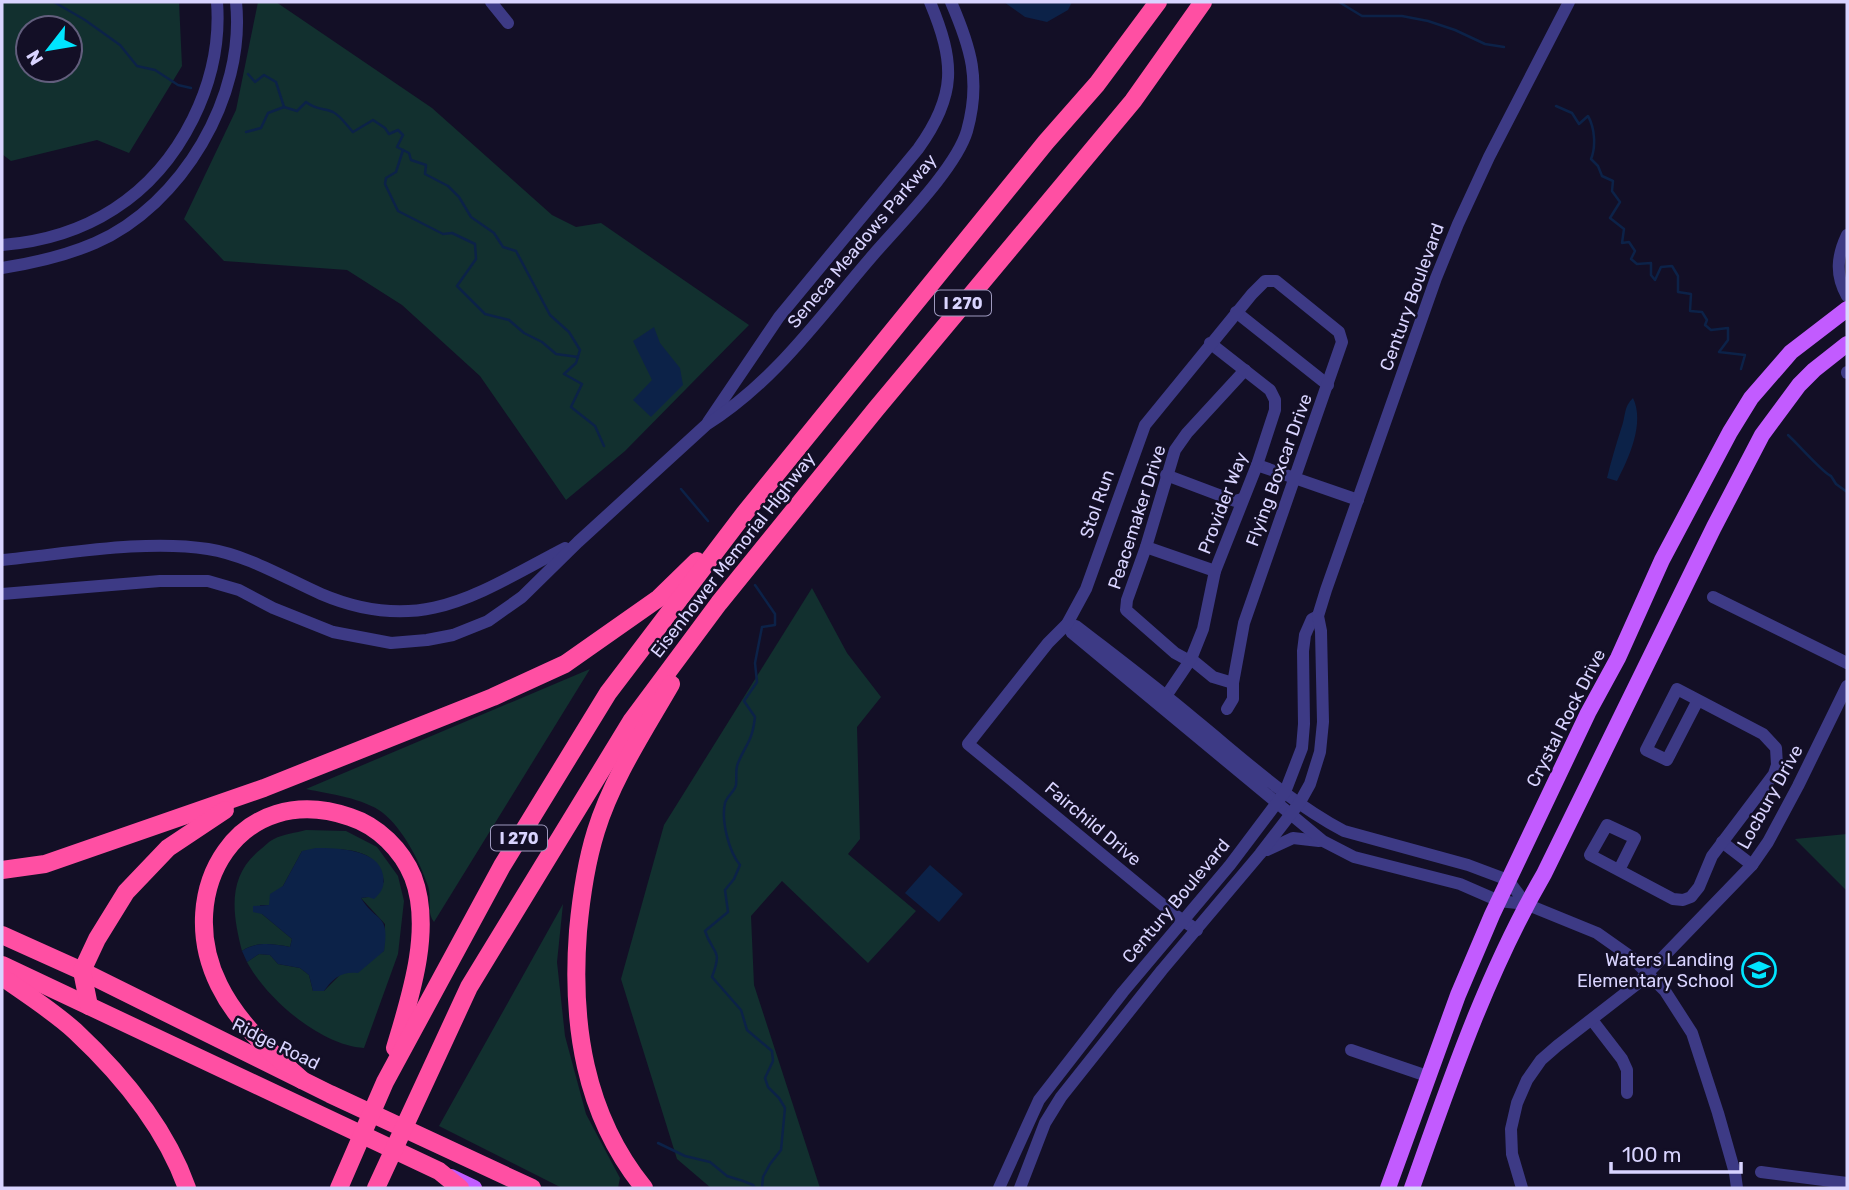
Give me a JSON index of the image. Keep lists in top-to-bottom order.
{
  "streets": {
    "highway": ["I 270", "Eisenhower Memorial Highway", "Ridge Road"],
    "main road": ["Crystal Rock Drive"],
    "street": [
      "Seneca Meadows Parkway",
      "Century Boulevard",
      "Flying Boxcar Drive",
      "Provider Way",
      "Stol Run",
      "Peacemaker Drive",
      "Locbury Drive",
      "Fairchild Drive"
    ]
  },
  "crossings": [
    ["Century Boulevard", "Fairchild Drive"],
    ["Flying Boxcar Drive", "Stol Run"],
    ["Flying Boxcar Drive", "Peacemaker Drive"],
    ["Provider Way", "Stol Run"],
    ["Provider Way", "Peacemaker Drive"],
    ["Stol Run", "Fairchild Drive"]
  ],
  "places": {
    "school or university": ["Waters Landing Elementary School"]
  },
  "scale_bar": "100 m",
  "north": "bottom left"
}
